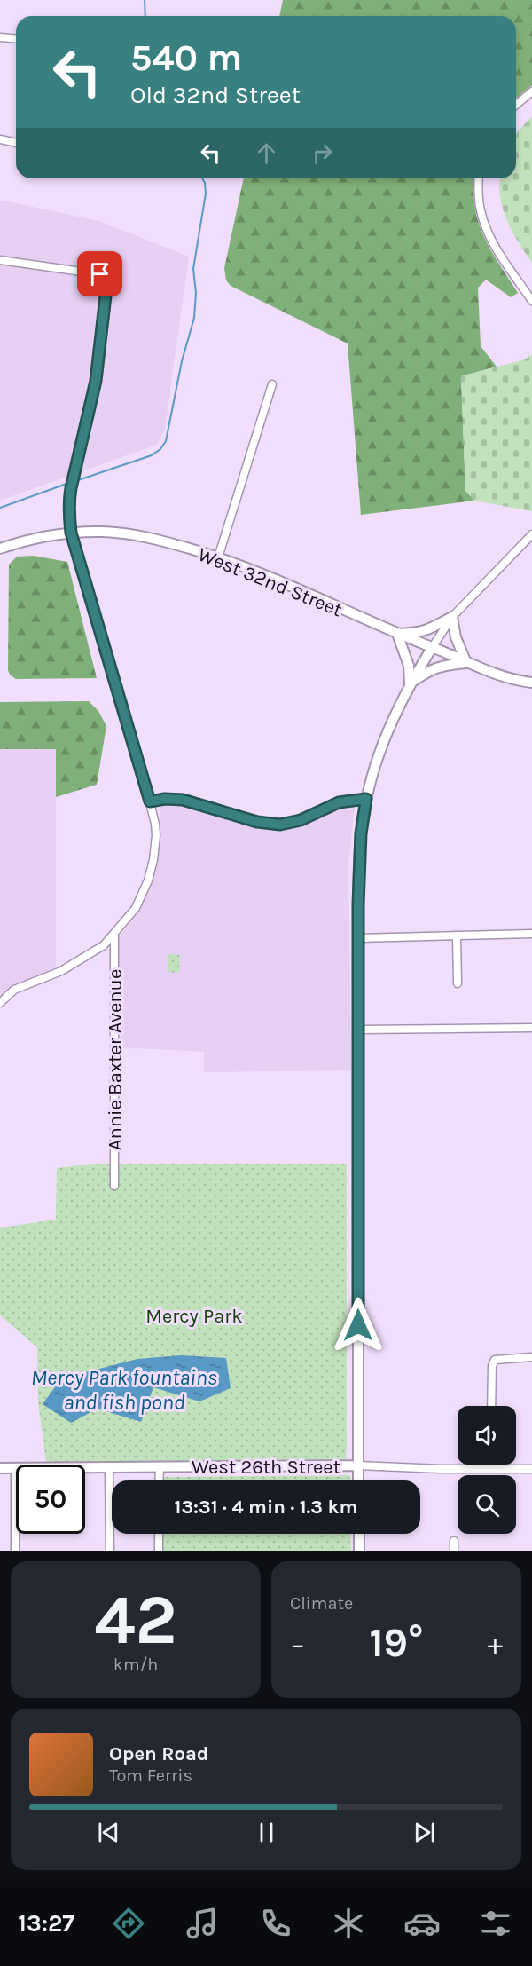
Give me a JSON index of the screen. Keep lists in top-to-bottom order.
{
  "streets": {
    "main road": ["West 32nd Street", "West 26th Street"],
    "street": ["Annie Baxter Avenue"]
  },
  "water": ["Mercy Park fountains and fish pond"],
  "parks": ["Mercy Park"],
  "page": {
    "turn": ["540 m", "Old 32nd Street"],
    "limit": "50",
    "trip": "13:31 · 4 min · 1.3 km",
    "tile": [
      ["42", "km/h"],
      "Climate"
    ],
    "heat": ["−", "19°", "+"],
    "song": ["Open Road", "Tom Ferris"],
    "tabs": "13:27"
  }
}
